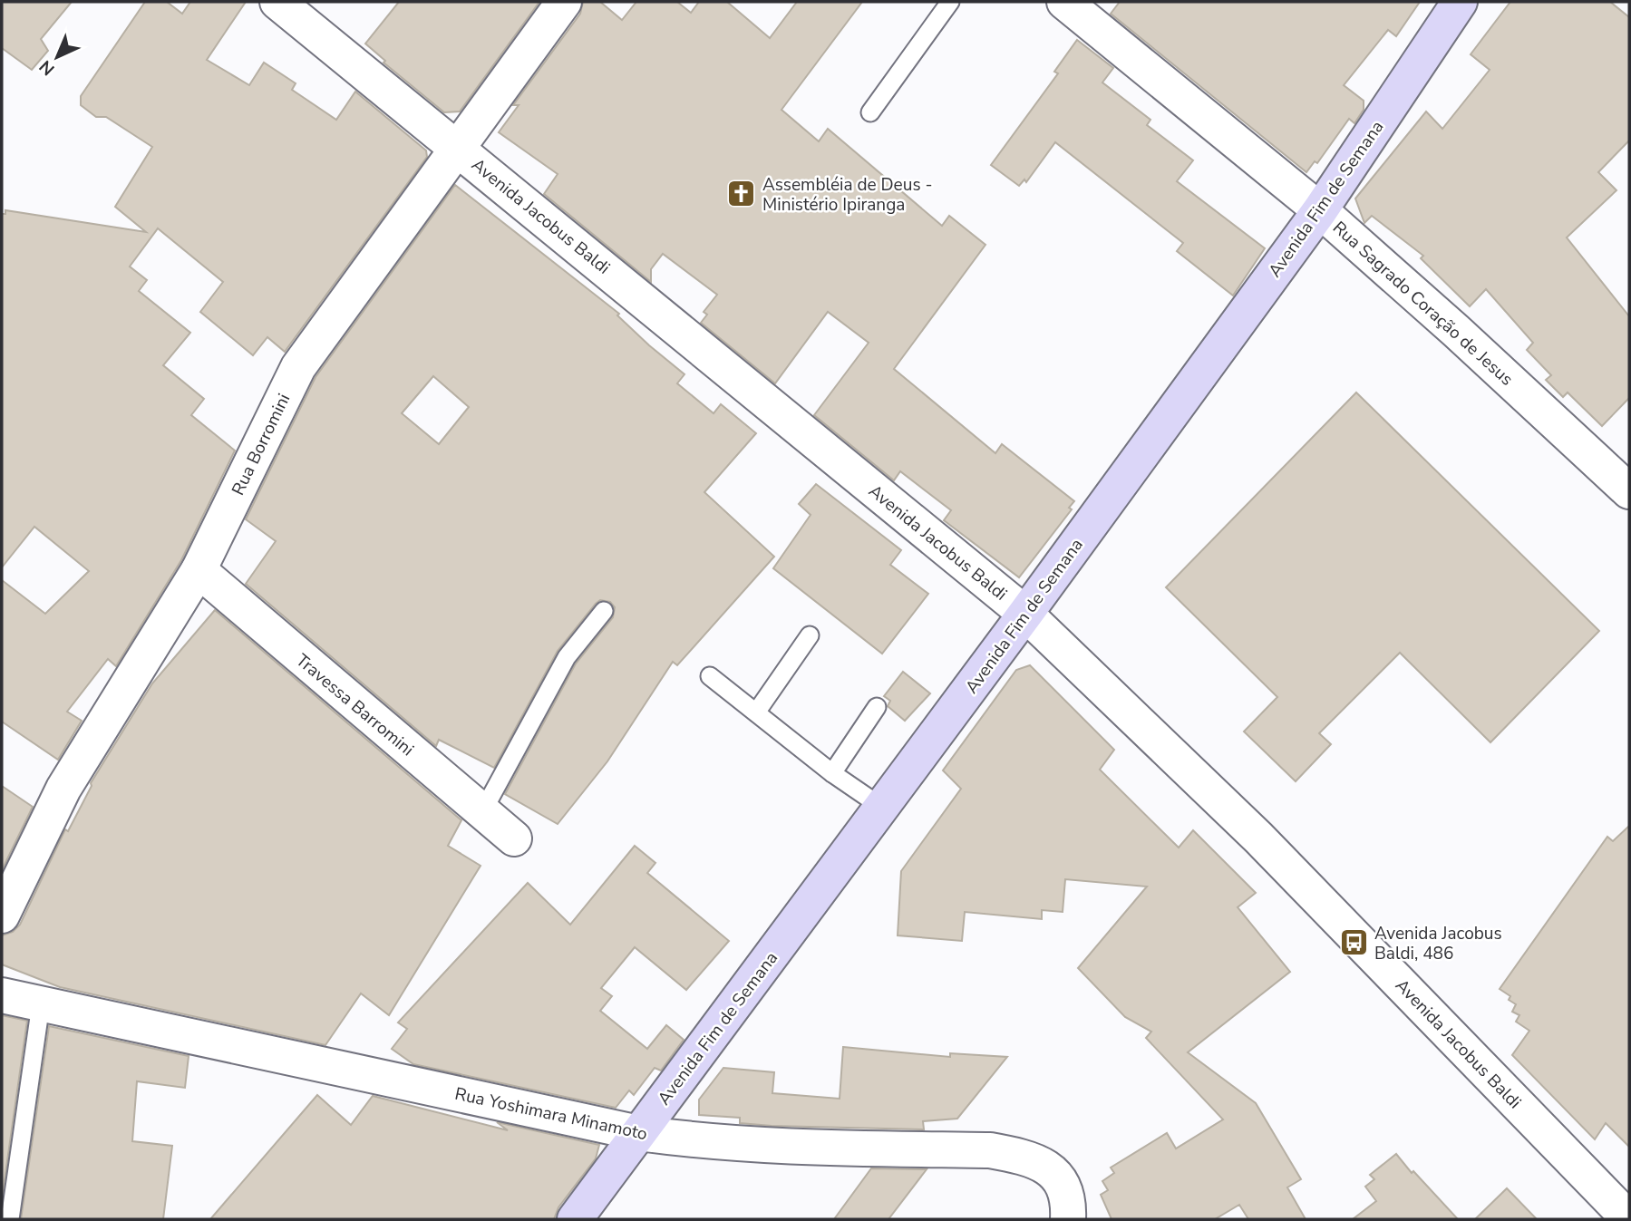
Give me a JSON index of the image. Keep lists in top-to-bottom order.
{
  "streets": {
    "street": [
      "Avenida Fim de Semana",
      "Avenida Jacobus Baldi",
      "Rua Sagrado Coração de Jesus",
      "Rua Borromini",
      "Travessa Barromini",
      "Rua Yoshimara Minamoto"
    ]
  },
  "crossings": [
    ["Avenida Fim de Semana", "Avenida Jacobus Baldi"],
    ["Avenida Fim de Semana", "Rua Sagrado Coração de Jesus"],
    ["Avenida Fim de Semana", "Rua Yoshimara Minamoto"],
    ["Avenida Jacobus Baldi", "Rua Borromini"],
    ["Rua Borromini", "Travessa Barromini"]
  ],
  "places": {
    "church": ["Assembléia de Deus - Ministério Ipiranga"],
    "bus stop": ["Avenida Jacobus Baldi, 486"]
  },
  "north": "bottom left"
}
